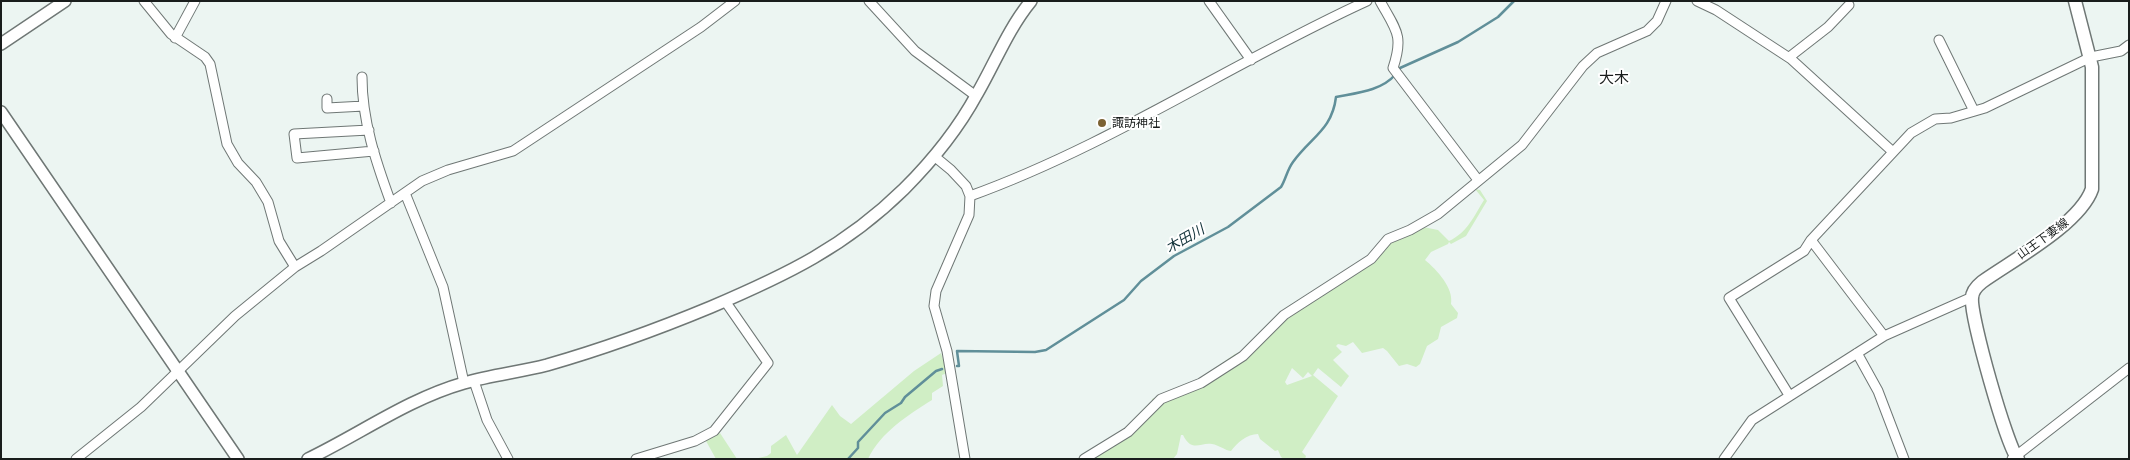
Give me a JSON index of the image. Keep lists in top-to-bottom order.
{
  "streets": {
    "main road": ["山王下妻線"]
  },
  "districts": ["大木"],
  "water": ["木田川"],
  "places": ["諏訪神社"]
}
